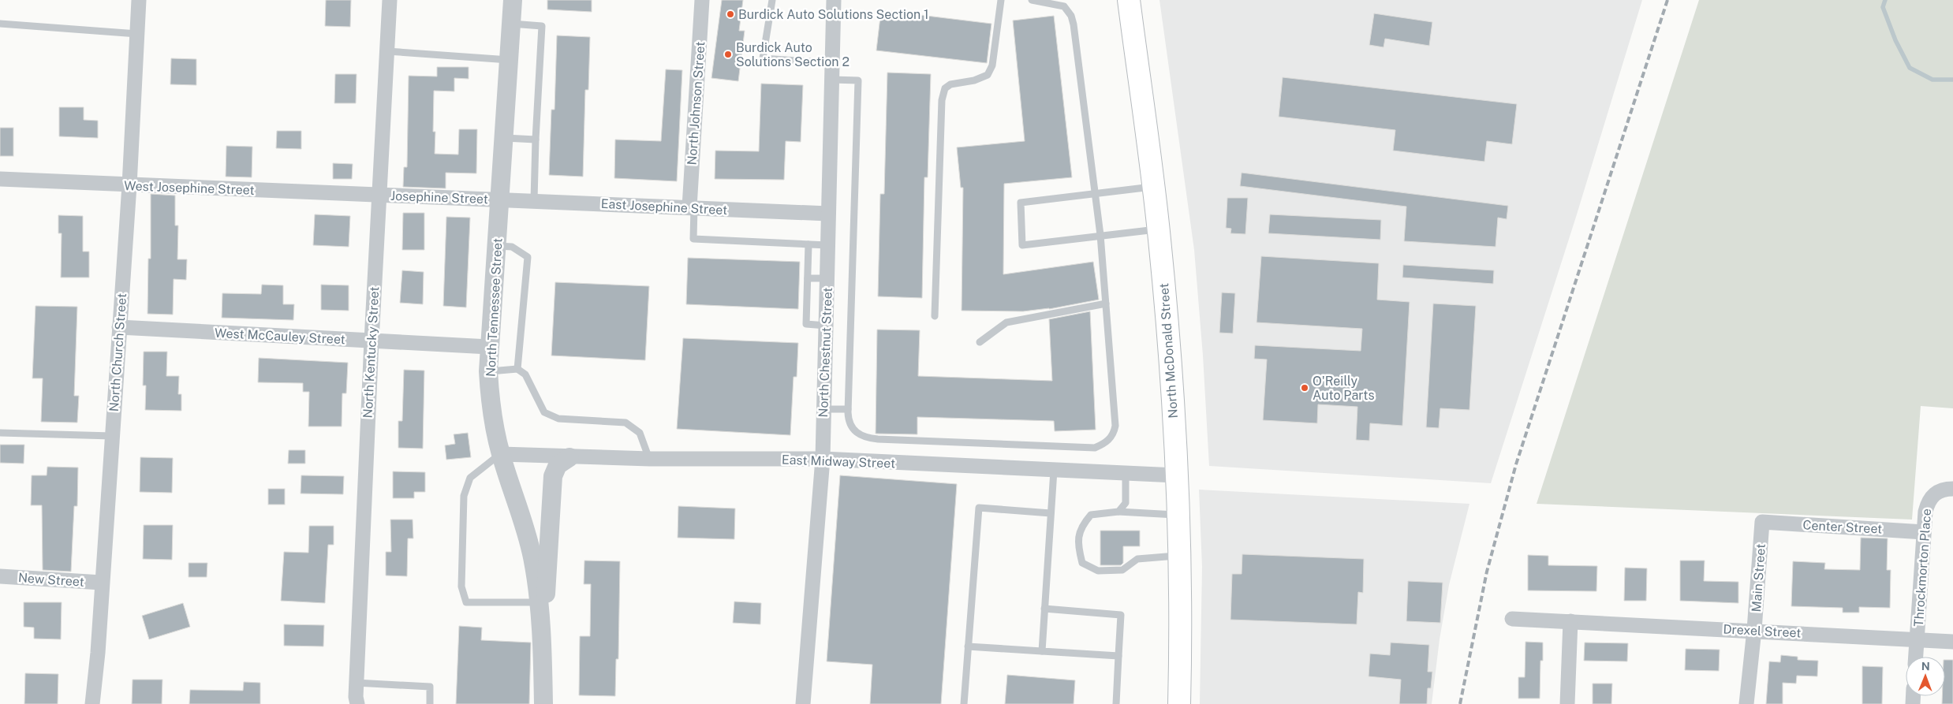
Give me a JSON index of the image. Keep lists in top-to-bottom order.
{
  "streets": {
    "main road": ["North McDonald Street"],
    "street": [
      "North Johnson Street",
      "West Josephine Street",
      "Josephine Street",
      "East Josephine Street",
      "North Tennessee Street",
      "West McCauley Street",
      "North Church Street",
      "North Kentucky Street",
      "North Chestnut Street",
      "East Midway Street",
      "Center Street",
      "Throckmorton Place",
      "Main Street",
      "New Street",
      "Drexel Street"
    ]
  },
  "crossings": [
    ["North Johnson Street", "East Josephine Street"],
    ["West Josephine Street", "Josephine Street"],
    ["West Josephine Street", "North Church Street"],
    ["West Josephine Street", "North Kentucky Street"],
    ["Josephine Street", "East Josephine Street"],
    ["Josephine Street", "North Tennessee Street"],
    ["Josephine Street", "North Kentucky Street"],
    ["East Josephine Street", "North Tennessee Street"],
    ["East Josephine Street", "North Chestnut Street"],
    ["North Tennessee Street", "West McCauley Street"],
    ["North Tennessee Street", "East Midway Street"],
    ["West McCauley Street", "North Church Street"],
    ["West McCauley Street", "North Kentucky Street"],
    ["North McDonald Street", "East Midway Street"],
    ["North Church Street", "New Street"],
    ["North Chestnut Street", "East Midway Street"],
    ["Center Street", "Throckmorton Place"],
    ["Center Street", "Main Street"],
    ["Throckmorton Place", "Drexel Street"],
    ["Main Street", "Drexel Street"]
  ],
  "places": ["Burdick Auto Solutions Section 1", "Burdick Auto Solutions Section 2", "O'Reilly Auto Parts"],
  "north": "top"
}
